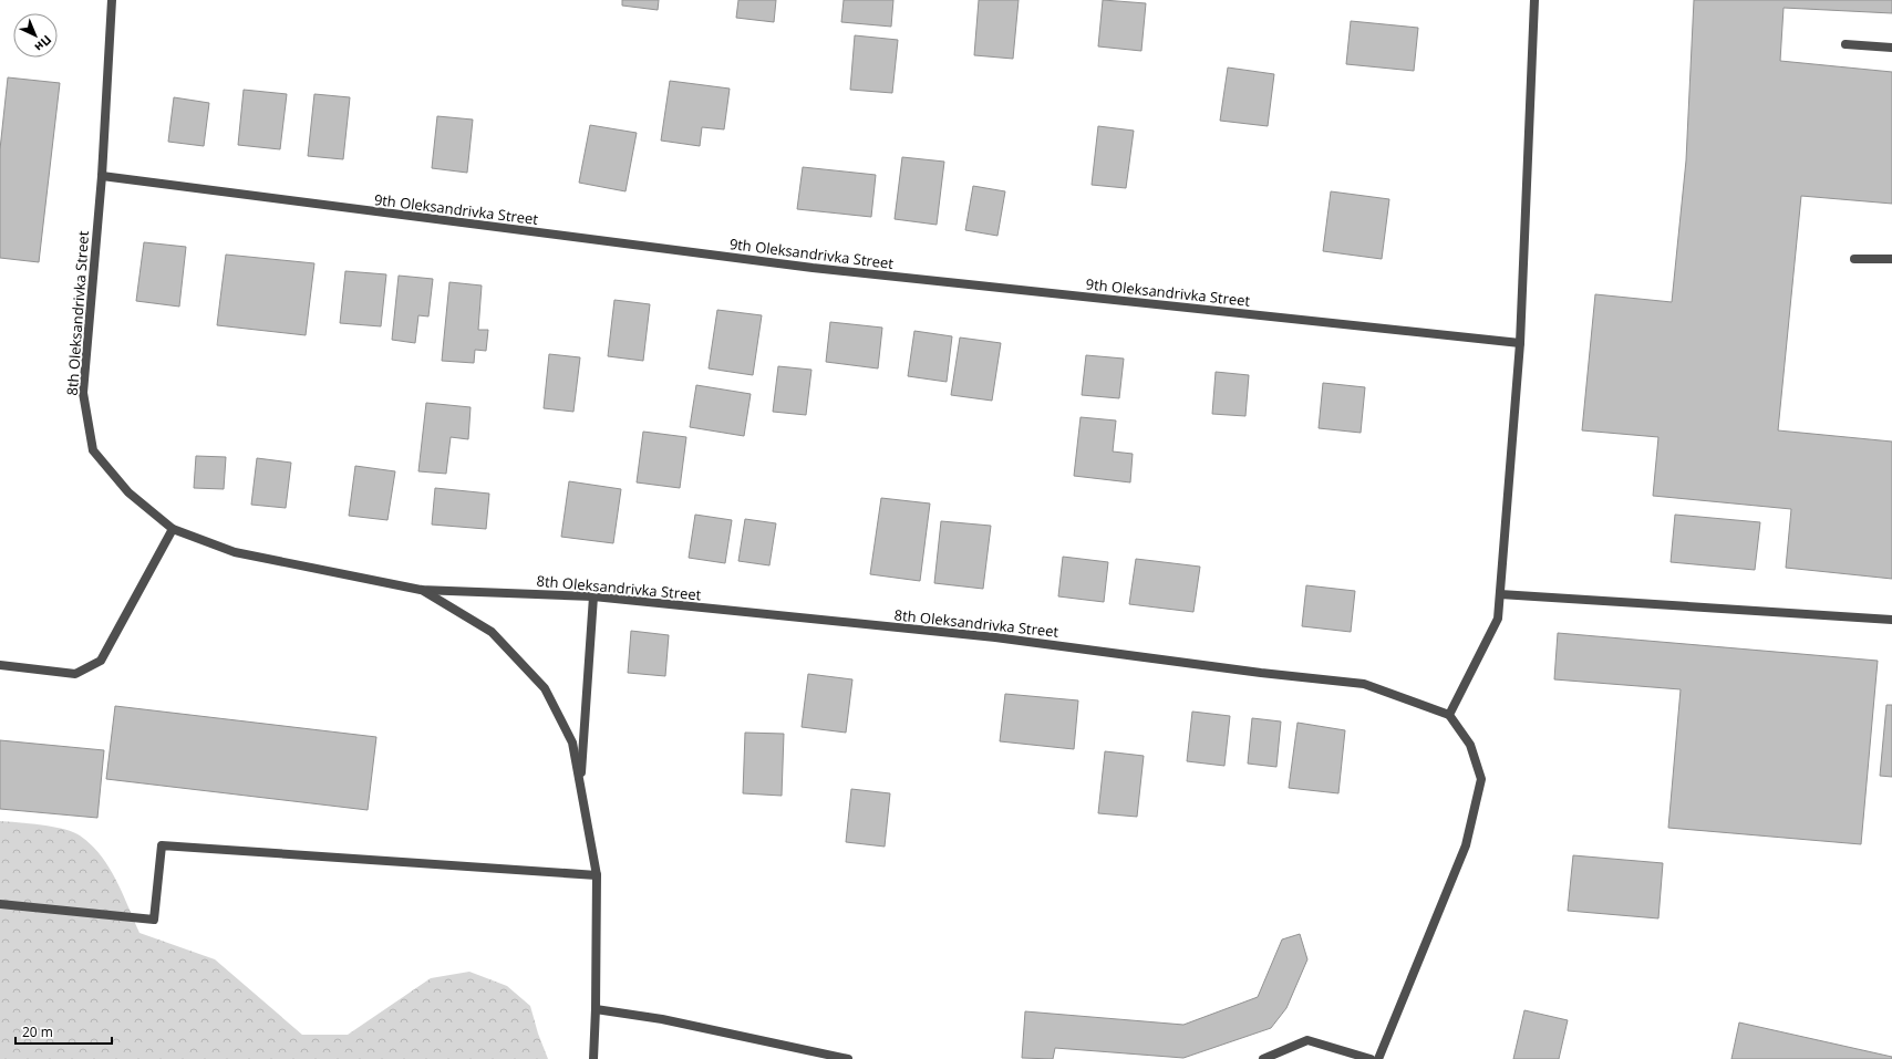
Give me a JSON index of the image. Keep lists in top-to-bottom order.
{
  "streets": {
    "street": ["9th Oleksandrivka Street", "8th Oleksandrivka Street"]
  },
  "crossings": [
    ["9th Oleksandrivka Street", "8th Oleksandrivka Street"]
  ],
  "scale_bar": "20 m",
  "north": "bottom right"
}
